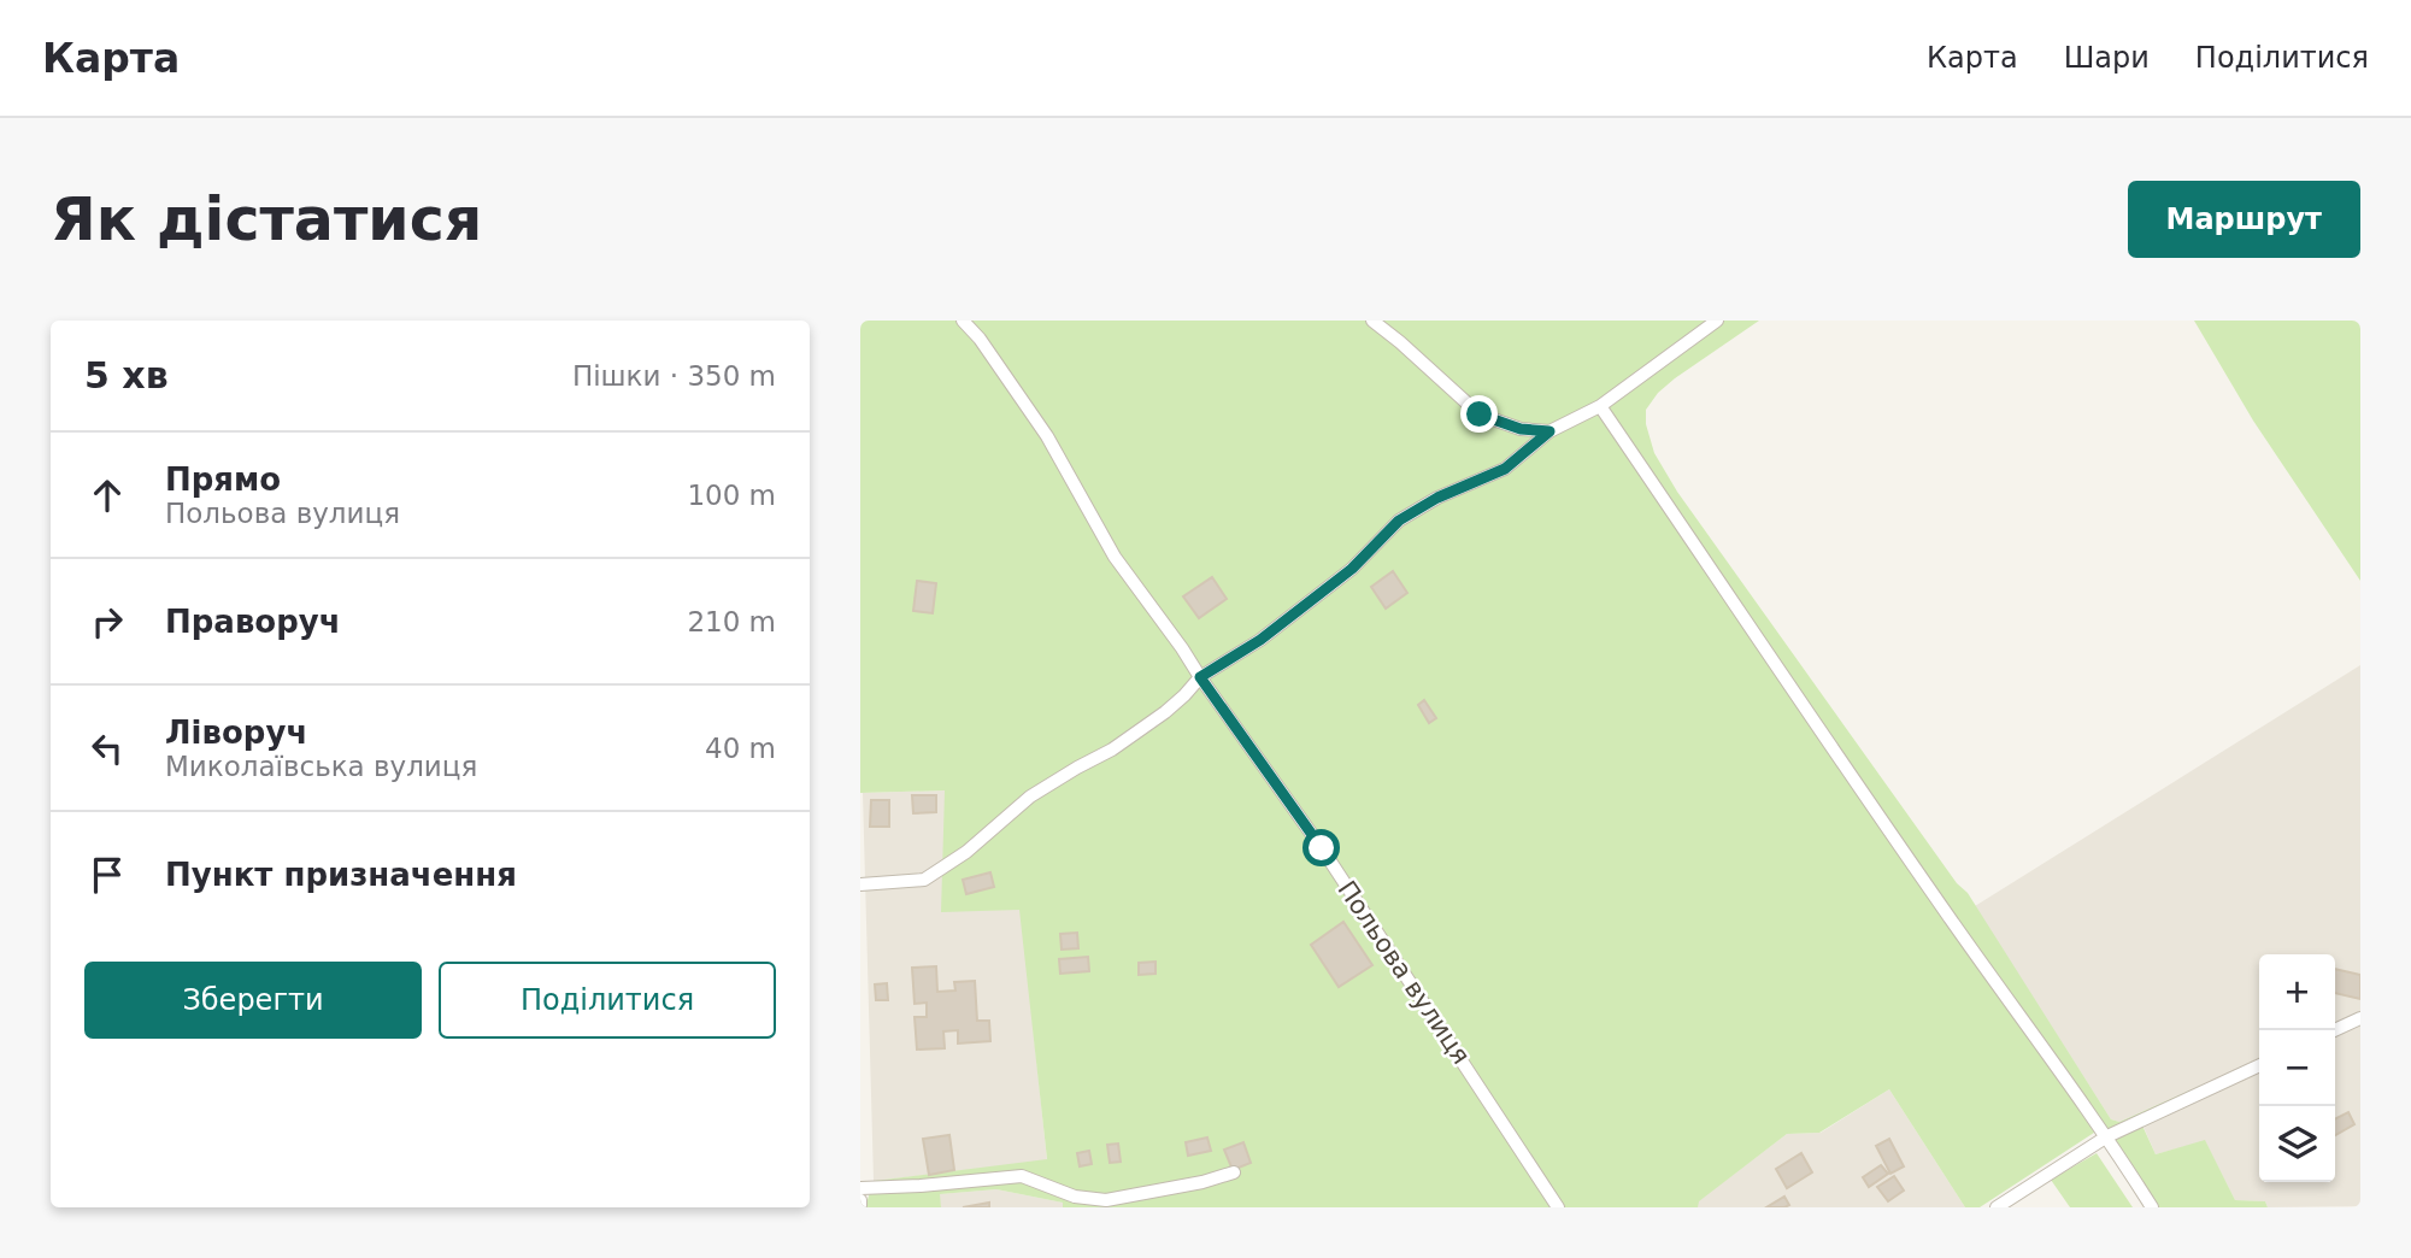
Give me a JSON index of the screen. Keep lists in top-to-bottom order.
{
  "streets": {
    "street": ["Польова вулиця"]
  },
  "page": {
    "header": "Карта",
    "nav": ["Карта", "Шари", "Поділитися"],
    "buttons": [
      "Маршрут",
      ["Зберегти", "Поділитися"]
    ],
    "title": "Як дістатися",
    "heading": ["5 хв", "Пішки · 350 m"],
    "list": [
      ["Прямо", "Польова вулиця", "100 m"],
      ["Праворуч", "210 m"],
      ["Ліворуч", "Миколаївська вулиця", "40 m"],
      "Пункт призначення"
    ],
    "map_buttons": ["+", "−"]
  }
}
